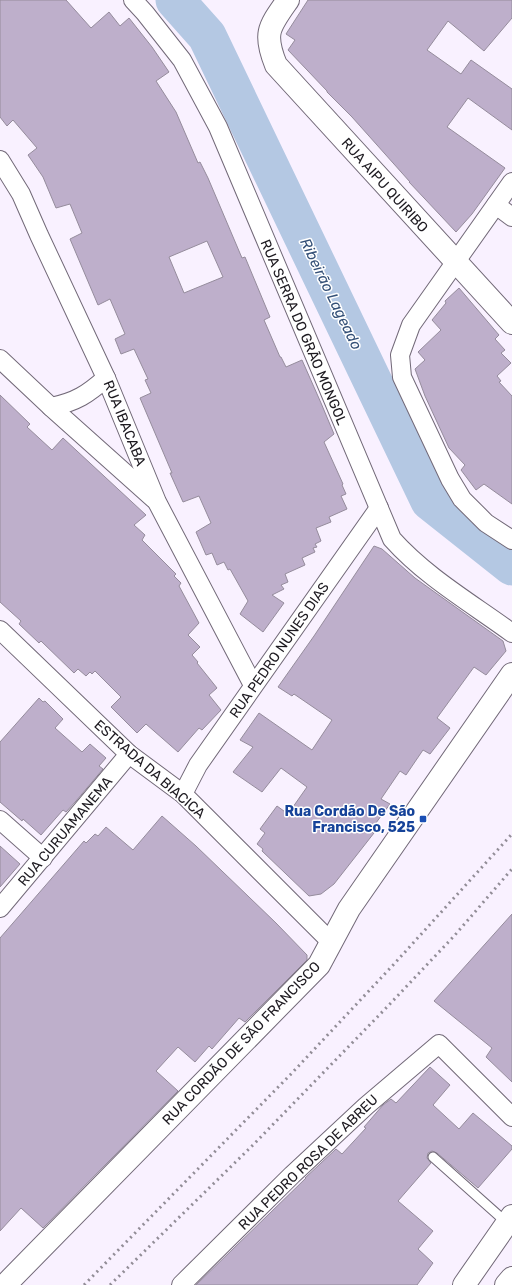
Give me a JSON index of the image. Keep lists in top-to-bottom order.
{
  "streets": {
    "street": [
      "RUA AIPU QUIRIBO",
      "RUA SERRA DO GRÃO MONGOL",
      "RUA IBACABA",
      "RUA PEDRO NUNES DIAS",
      "ESTRADA DA BIACICA",
      "RUA CURUAMANEMA",
      "RUA CORDÃO DE SÃO FRANCISCO",
      "RUA PEDRO ROSA DE ABREU"
    ]
  },
  "crossings": [
    ["RUA SERRA DO GRÃO MONGOL", "RUA PEDRO NUNES DIAS"],
    ["RUA IBACABA", "RUA PEDRO NUNES DIAS"],
    ["RUA PEDRO NUNES DIAS", "ESTRADA DA BIACICA"],
    ["ESTRADA DA BIACICA", "RUA CURUAMANEMA"],
    ["ESTRADA DA BIACICA", "RUA CORDÃO DE SÃO FRANCISCO"]
  ],
  "water": ["Ribeirão Lageado"],
  "places": {
    "transit": ["Rua Cordão De São Francisco, 525"]
  }
}
